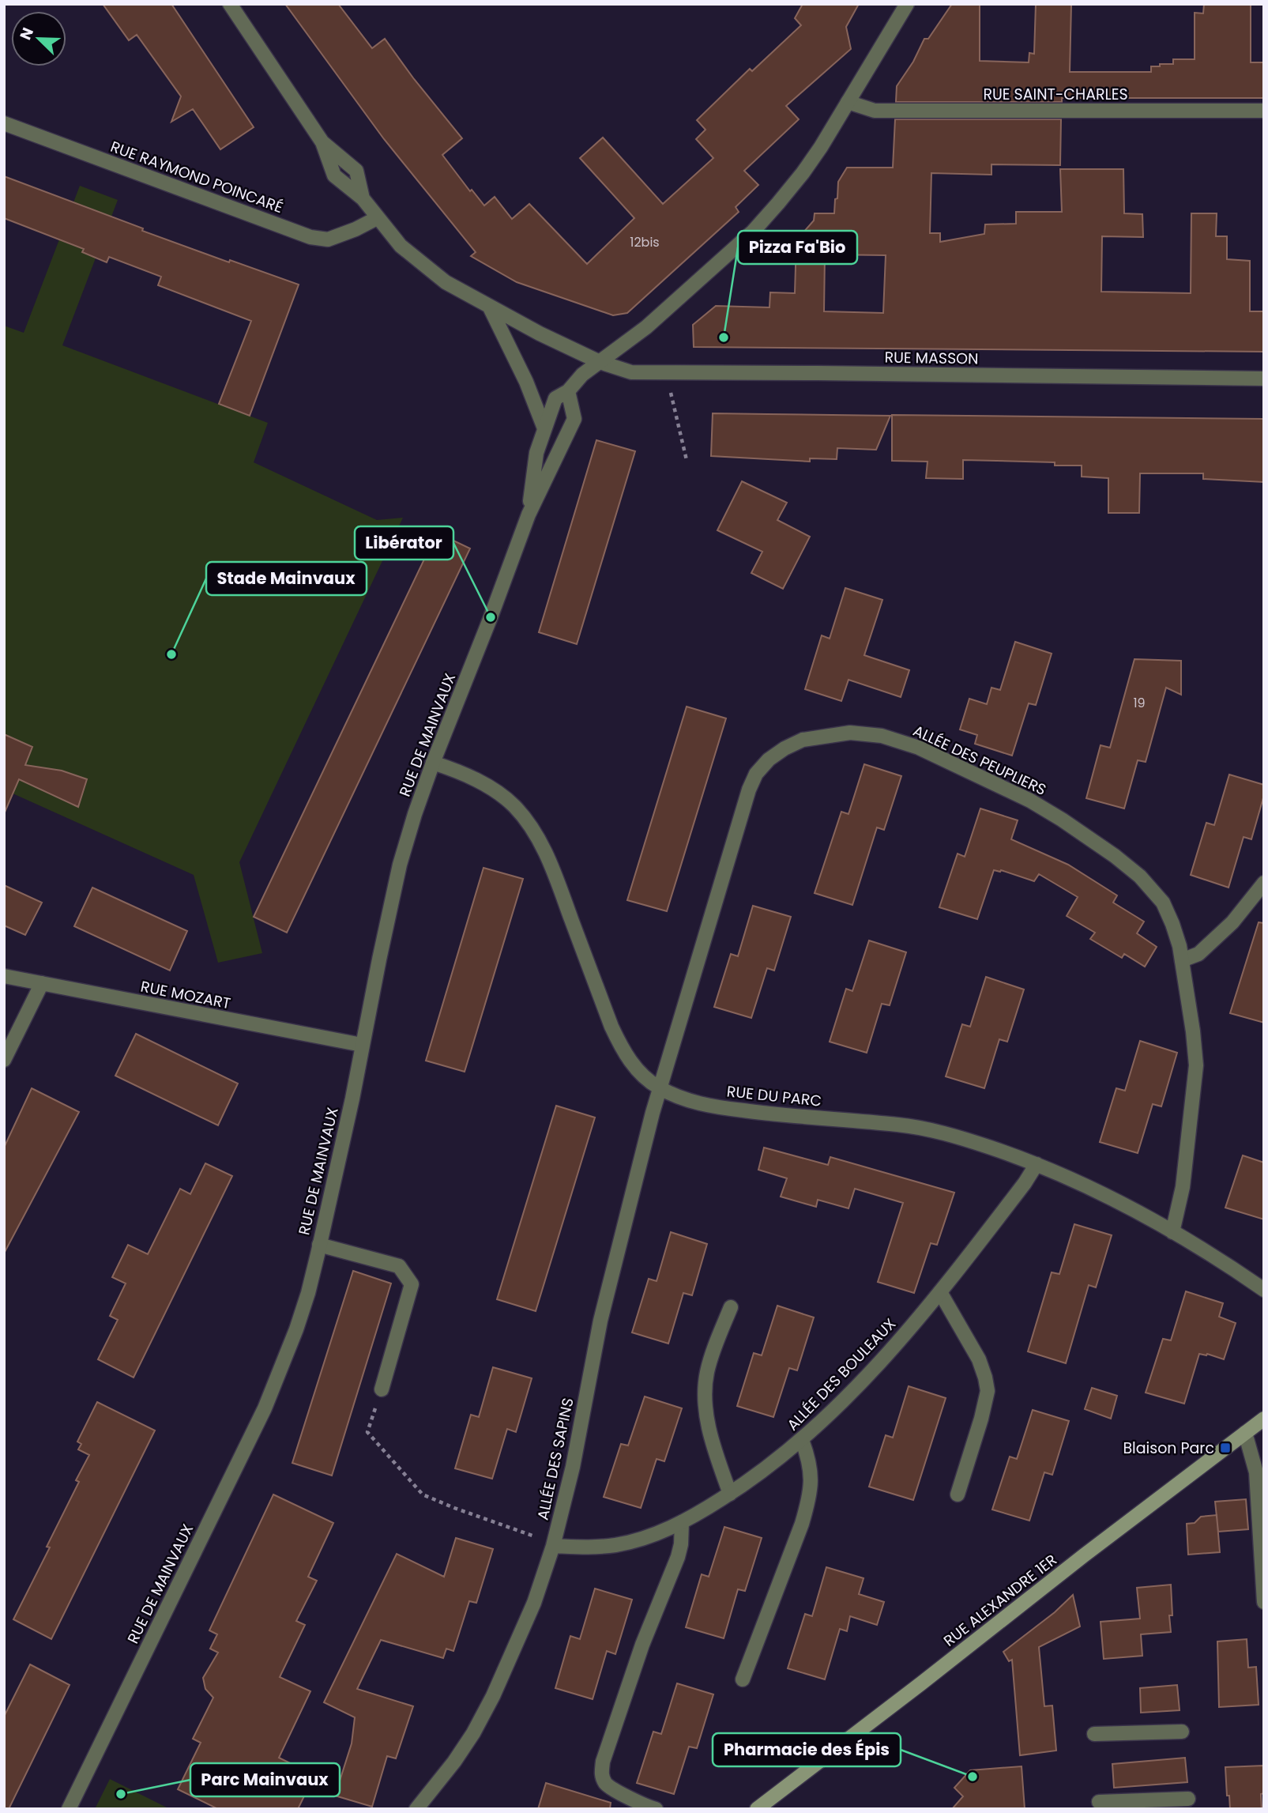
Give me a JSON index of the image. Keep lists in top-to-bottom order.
{
  "streets": {
    "main road": ["RUE ALEXANDRE 1ER"],
    "street": [
      "RUE SAINT-CHARLES",
      "RUE RAYMOND POINCARÉ",
      "RUE MASSON",
      "RUE DE MAINVAUX",
      "ALLÉE DES PEUPLIERS",
      "RUE MOZART",
      "RUE DU PARC",
      "ALLÉE DES BOULEAUX",
      "ALLÉE DES SAPINS"
    ]
  },
  "crossings": [
    ["RUE SAINT-CHARLES", "RUE DE MAINVAUX"],
    ["RUE RAYMOND POINCARÉ", "RUE MASSON"],
    ["RUE MASSON", "RUE DE MAINVAUX"],
    ["RUE DE MAINVAUX", "RUE MOZART"],
    ["RUE DE MAINVAUX", "RUE DU PARC"],
    ["ALLÉE DES PEUPLIERS", "RUE DU PARC"],
    ["ALLÉE DES PEUPLIERS", "ALLÉE DES SAPINS"],
    ["RUE DU PARC", "ALLÉE DES BOULEAUX"],
    ["RUE DU PARC", "ALLÉE DES SAPINS"],
    ["ALLÉE DES BOULEAUX", "ALLÉE DES SAPINS"]
  ],
  "places": {
    "other": [
      "Pizza Fa'Bio",
      "Libérator",
      "Stade Mainvaux",
      "Pharmacie des Épis",
      "Parc Mainvaux"
    ],
    "transit": ["Blaison Parc"]
  },
  "house_numbers": ["12bis", "19"],
  "north": "top left"
}
